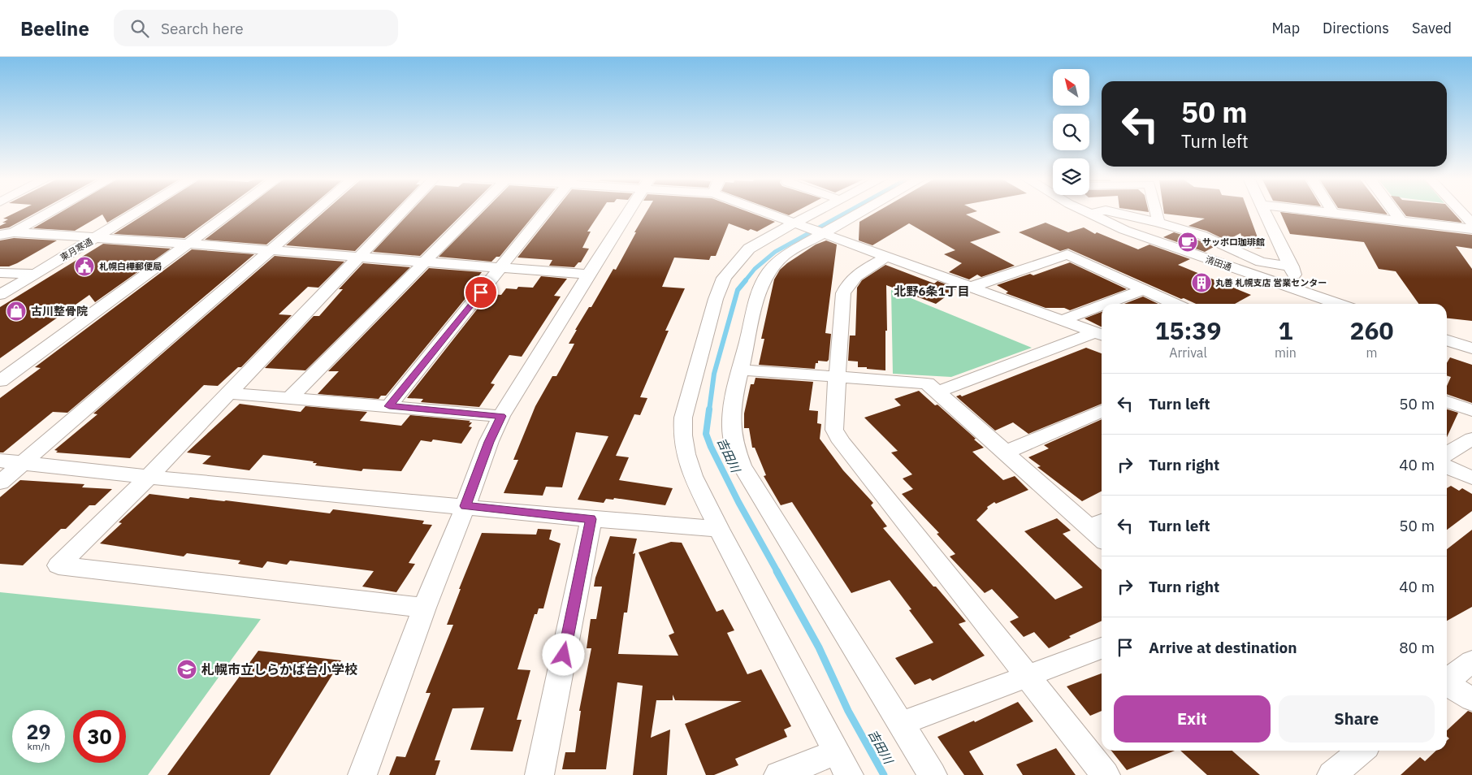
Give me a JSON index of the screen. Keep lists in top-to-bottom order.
{
  "streets": {
    "street": ["東月寒通", "清田通"]
  },
  "districts": ["北野6条1丁目"],
  "water": ["吉田川"],
  "places": {
    "cafe": ["サッポロ珈琲館"],
    "public building": ["札幌白樺郵便局"],
    "building": ["丸善 札幌支店 営業センター"],
    "shop": ["古川整骨院"],
    "school or university": ["札幌市立しらかば台小学校"]
  },
  "north": "top left",
  "page": {
    "header": "Beeline",
    "search": "Search here",
    "nav": ["Map", "Directions", "Saved"],
    "turn": ["50 m", "Turn left"],
    "eta": [
      "15:39",
      "Arrival",
      "1",
      "min",
      "260",
      "m"
    ],
    "list": [
      {
        "name": "Turn left",
        "value": "50 m"
      },
      {
        "name": "Turn right",
        "value": "40 m"
      },
      {
        "name": "Turn left",
        "value": "50 m"
      },
      {
        "name": "Turn right",
        "value": "40 m"
      },
      {
        "name": "Arrive at destination",
        "value": "80 m"
      }
    ],
    "buttons": ["Exit", "Share"],
    "speed": "29 km/h",
    "limit": "30"
  }
}
